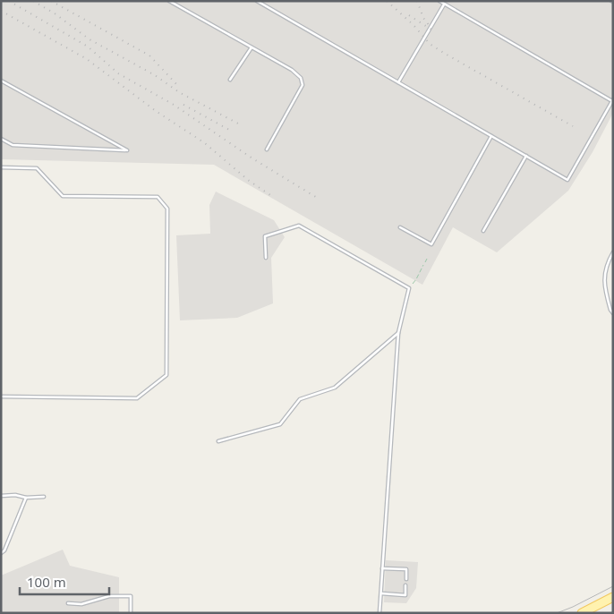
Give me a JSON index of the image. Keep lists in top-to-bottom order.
{
  "scale_bar": "100 m"
}
